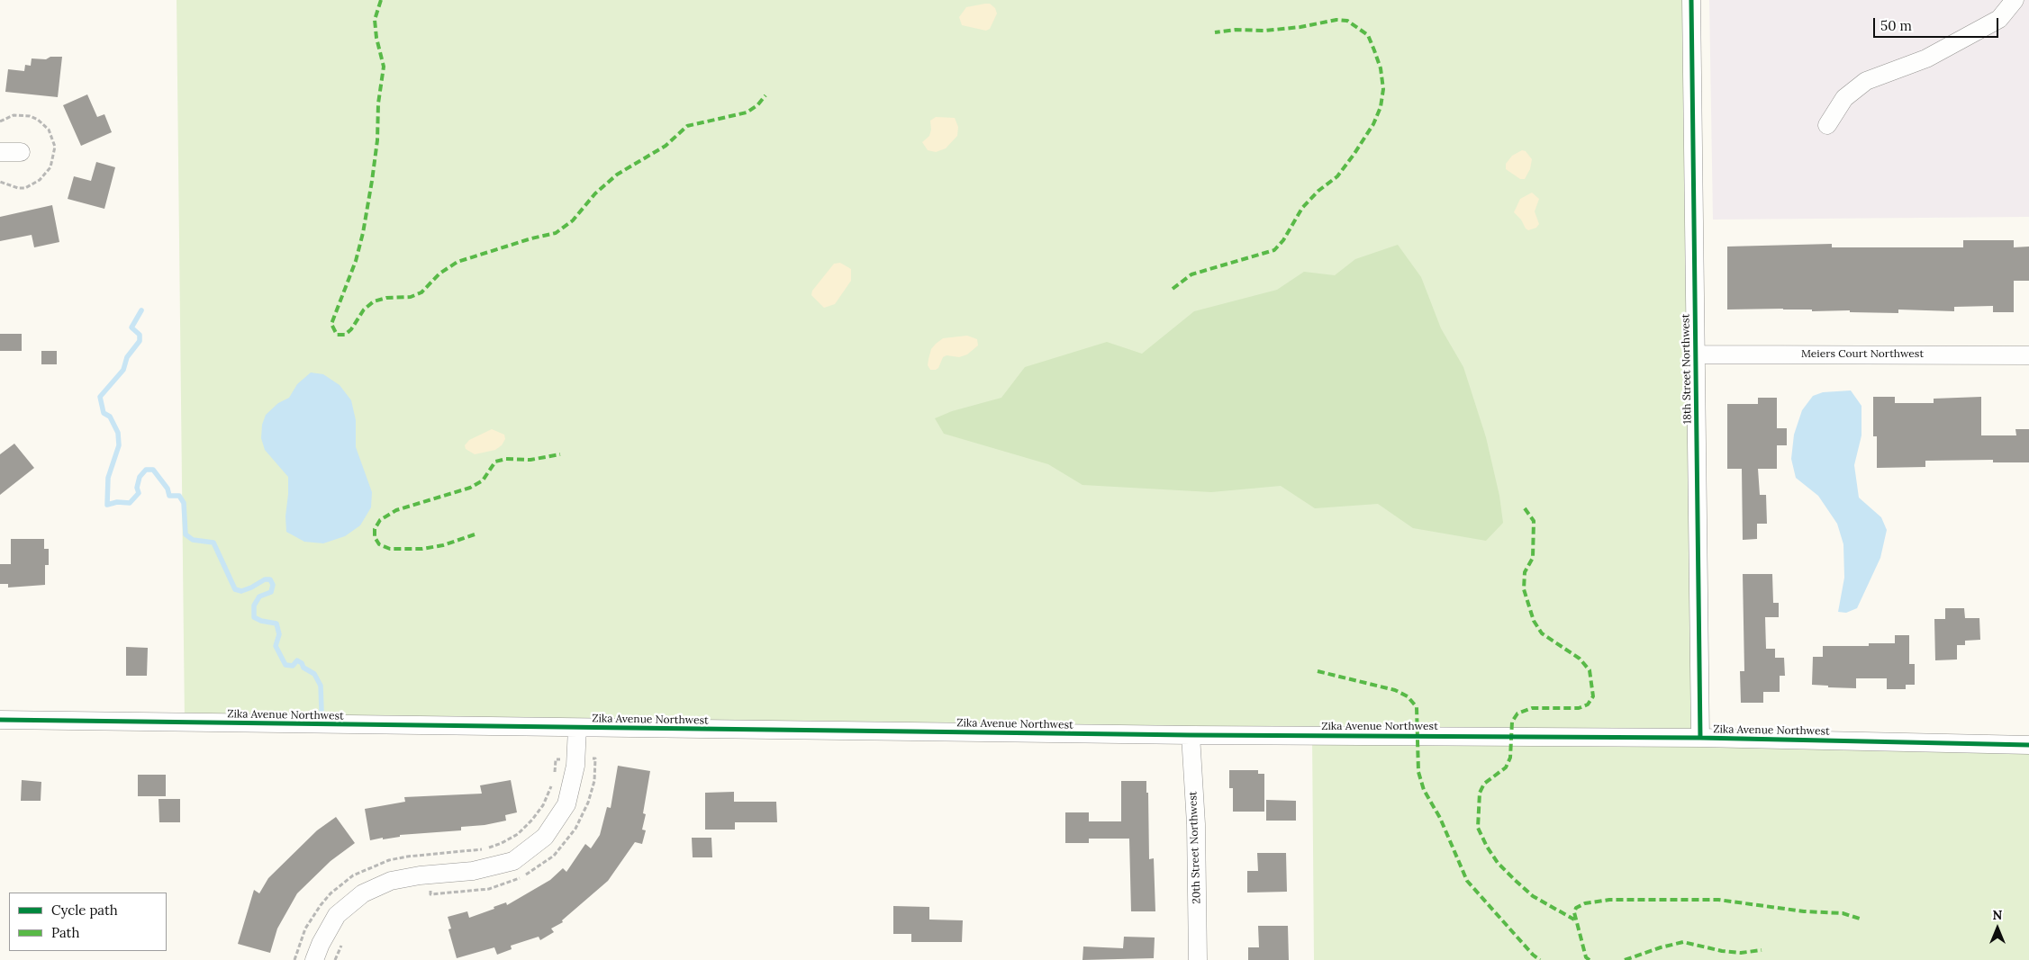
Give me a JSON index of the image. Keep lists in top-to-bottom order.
{
  "streets": {
    "street": [
      "Meiers Court Northwest",
      "18th Street Northwest",
      "Zika Avenue Northwest",
      "20th Street Northwest"
    ]
  },
  "crossings": [
    ["Meiers Court Northwest", "18th Street Northwest"],
    ["18th Street Northwest", "Zika Avenue Northwest"],
    ["Zika Avenue Northwest", "20th Street Northwest"]
  ],
  "legend": ["Cycle path", "Path"],
  "scale_bar": "50 m",
  "north": "top"
}
